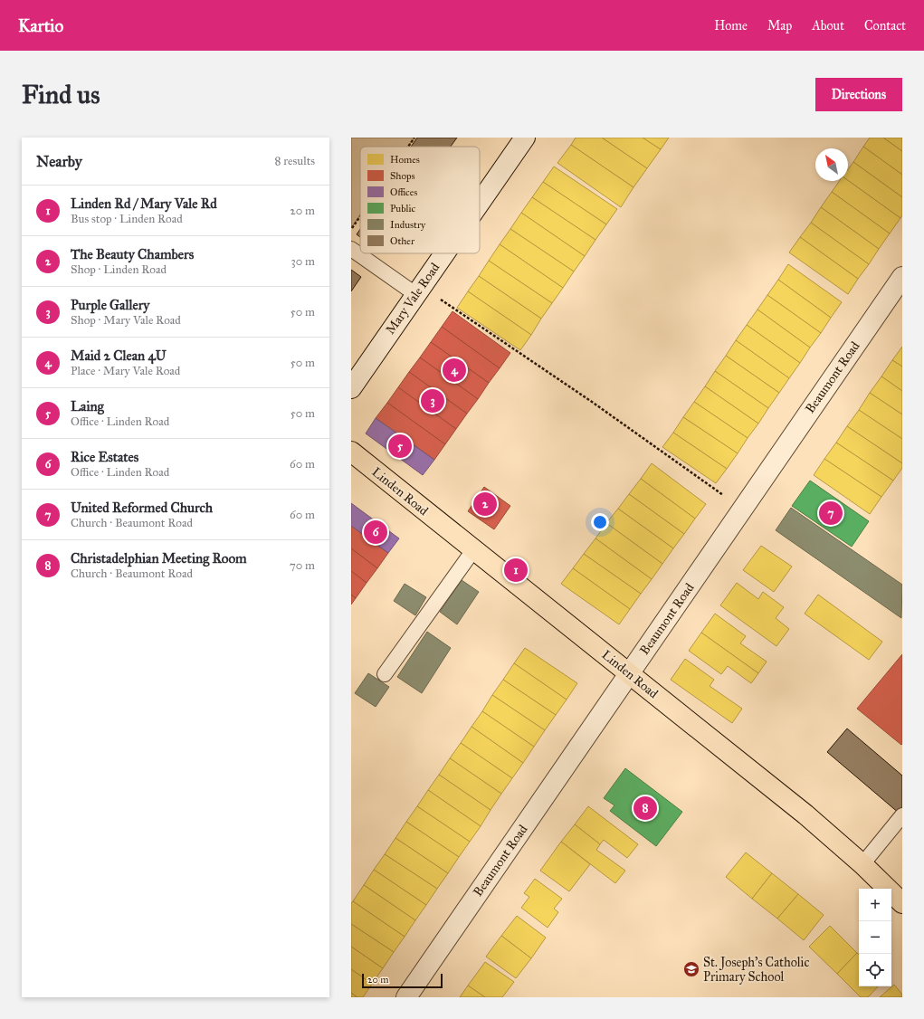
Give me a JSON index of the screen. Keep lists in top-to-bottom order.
{
  "streets": {
    "highway": ["Linden Road"],
    "street": ["Mary Vale Road", "Beaumont Road"]
  },
  "crossings": [
    ["Beaumont Road", "Linden Road"]
  ],
  "places": {
    "school or university": ["St. Joseph's Catholic Primary School"]
  },
  "legend": [
    "Homes",
    "Shops",
    "Offices",
    "Public",
    "Industry",
    "Other"
  ],
  "scale_bar": "20 m",
  "north": "top left",
  "page": {
    "header": "Kartio",
    "nav": [
      "Home",
      "Map",
      "About",
      "Contact"
    ],
    "buttons": "Directions",
    "title": "Find us",
    "heading": ["Nearby", "8 results"],
    "list": [
      {
        "mark": "1",
        "name": "Linden Rd / Mary Vale Rd",
        "note": "Bus stop · Linden Road",
        "value": "20 m"
      },
      {
        "mark": "2",
        "name": "The Beauty Chambers",
        "note": "Shop · Linden Road",
        "value": "30 m"
      },
      {
        "mark": "3",
        "name": "Purple Gallery",
        "note": "Shop · Mary Vale Road",
        "value": "50 m"
      },
      {
        "mark": "4",
        "name": "Maid 2 Clean 4U",
        "note": "Place · Mary Vale Road",
        "value": "50 m"
      },
      {
        "mark": "5",
        "name": "Laing",
        "note": "Office · Linden Road",
        "value": "50 m"
      },
      {
        "mark": "6",
        "name": "Rice Estates",
        "note": "Office · Linden Road",
        "value": "60 m"
      },
      {
        "mark": "7",
        "name": "United Reformed Church",
        "note": "Church · Beaumont Road",
        "value": "60 m"
      },
      {
        "mark": "8",
        "name": "Christadelphian Meeting Room",
        "note": "Church · Beaumont Road",
        "value": "70 m"
      }
    ],
    "pins": [
      "4",
      "3",
      "5",
      "2",
      "7",
      "6",
      "1",
      "8"
    ],
    "map_buttons": ["+", "−"],
    "scale": "20 m"
  }
}
